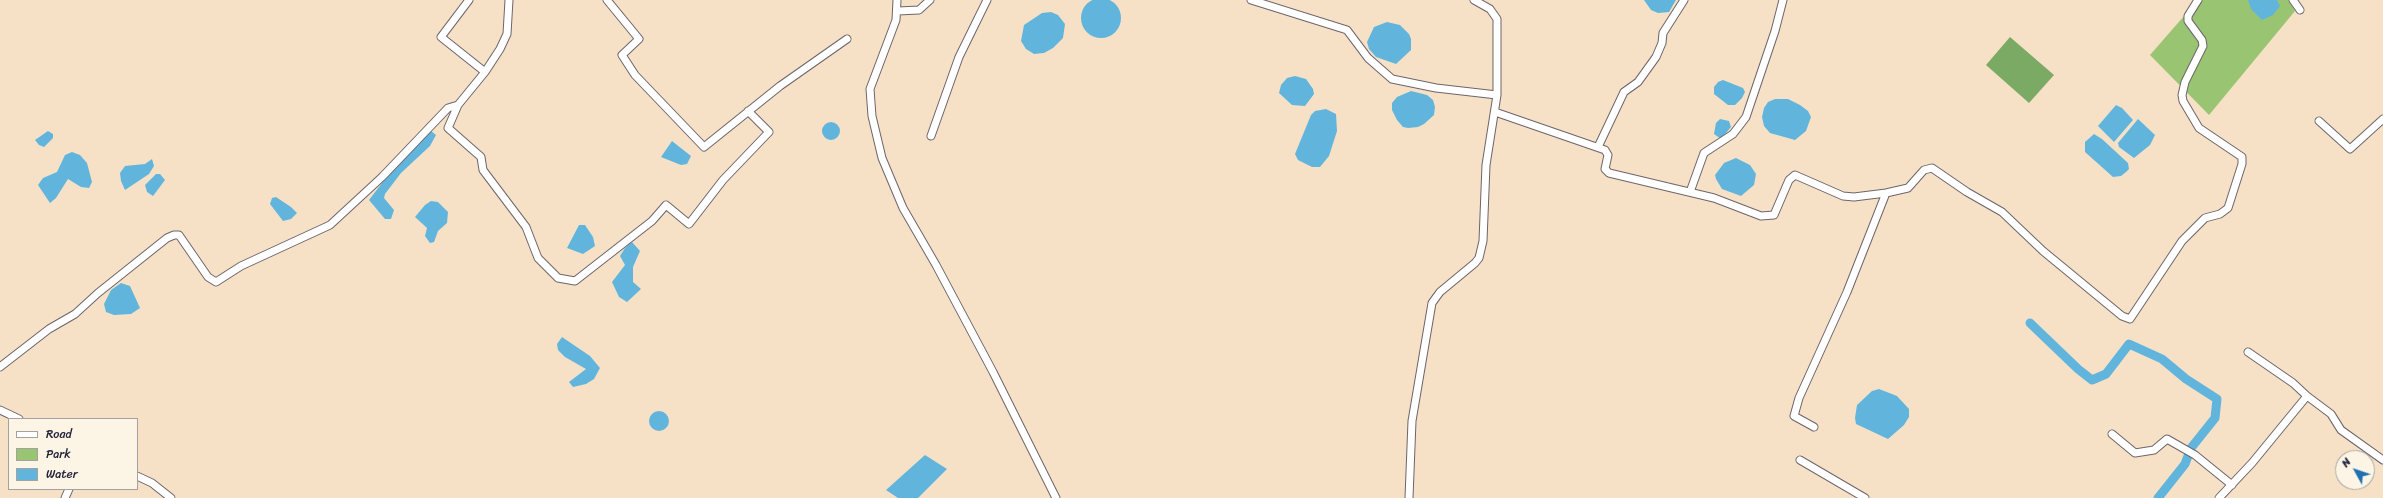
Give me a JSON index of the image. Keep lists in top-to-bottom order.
{
  "legend": ["Road", "Park", "Water"],
  "north": "top left"
}
